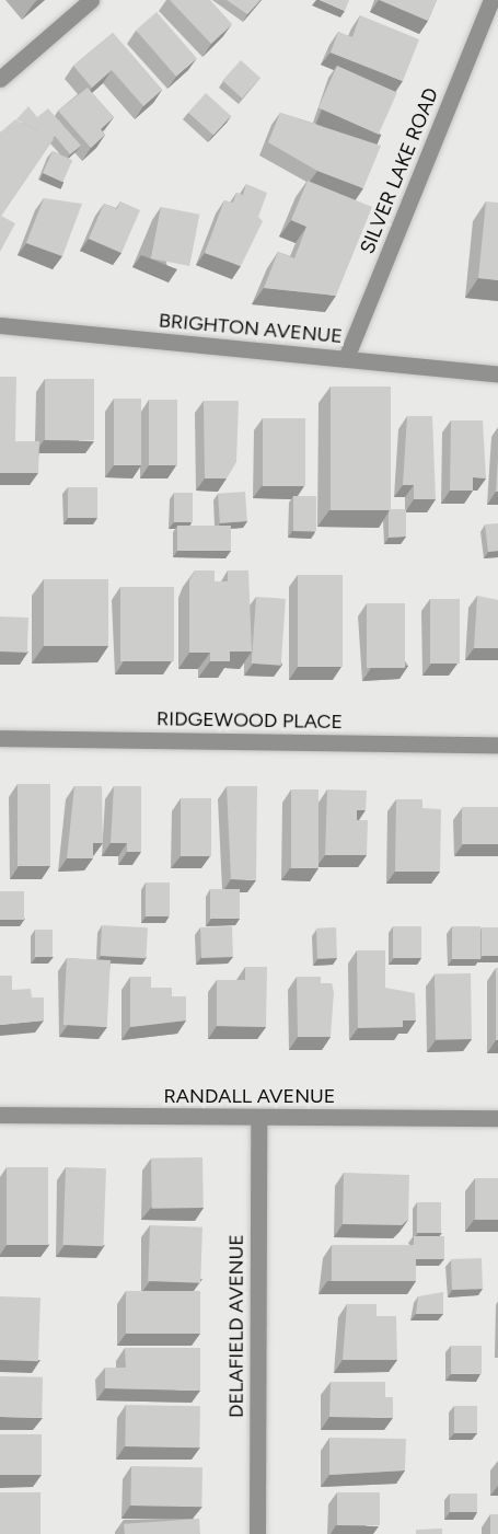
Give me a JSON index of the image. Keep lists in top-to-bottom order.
{
  "streets": {
    "street": [
      "SILVER LAKE ROAD",
      "BRIGHTON AVENUE",
      "RIDGEWOOD PLACE",
      "RANDALL AVENUE",
      "DELAFIELD AVENUE"
    ]
  },
  "crossings": [
    ["SILVER LAKE ROAD", "BRIGHTON AVENUE"],
    ["RANDALL AVENUE", "DELAFIELD AVENUE"]
  ]
}
